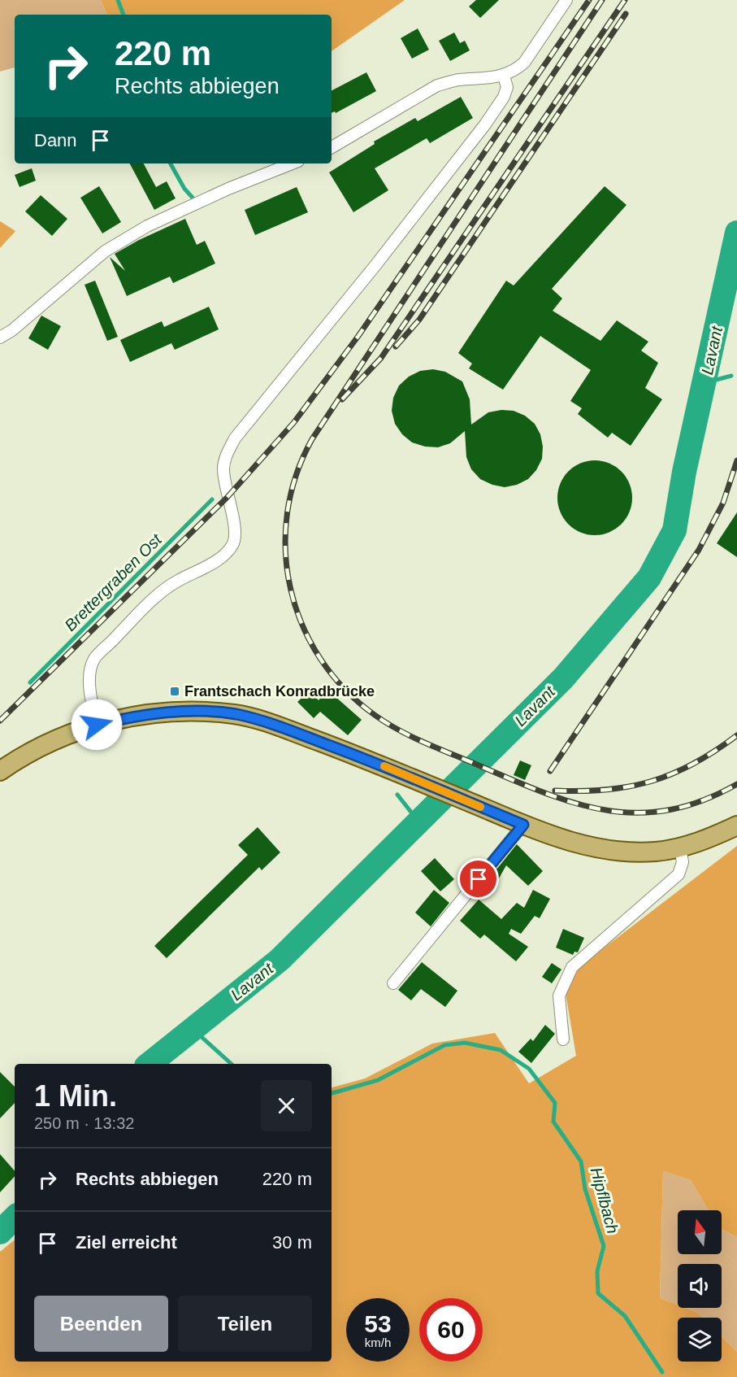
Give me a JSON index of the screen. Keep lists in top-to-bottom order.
{
  "water": ["Lavant", "Brettergraben Ost", "Hipflbach"],
  "places": {
    "transit": ["Frantschach Konradbrücke"]
  },
  "north": "top",
  "page": {
    "turn": ["220 m", "Rechts abbiegen"],
    "then": "Dann",
    "heading": ["1 Min.", "250 m · 13:32"],
    "list": [
      {
        "name": "Rechts abbiegen",
        "value": "220 m"
      },
      {
        "name": "Ziel erreicht",
        "value": "30 m"
      }
    ],
    "buttons": ["Beenden", "Teilen"],
    "speed": "53 km/h",
    "limit": "60"
  }
}
